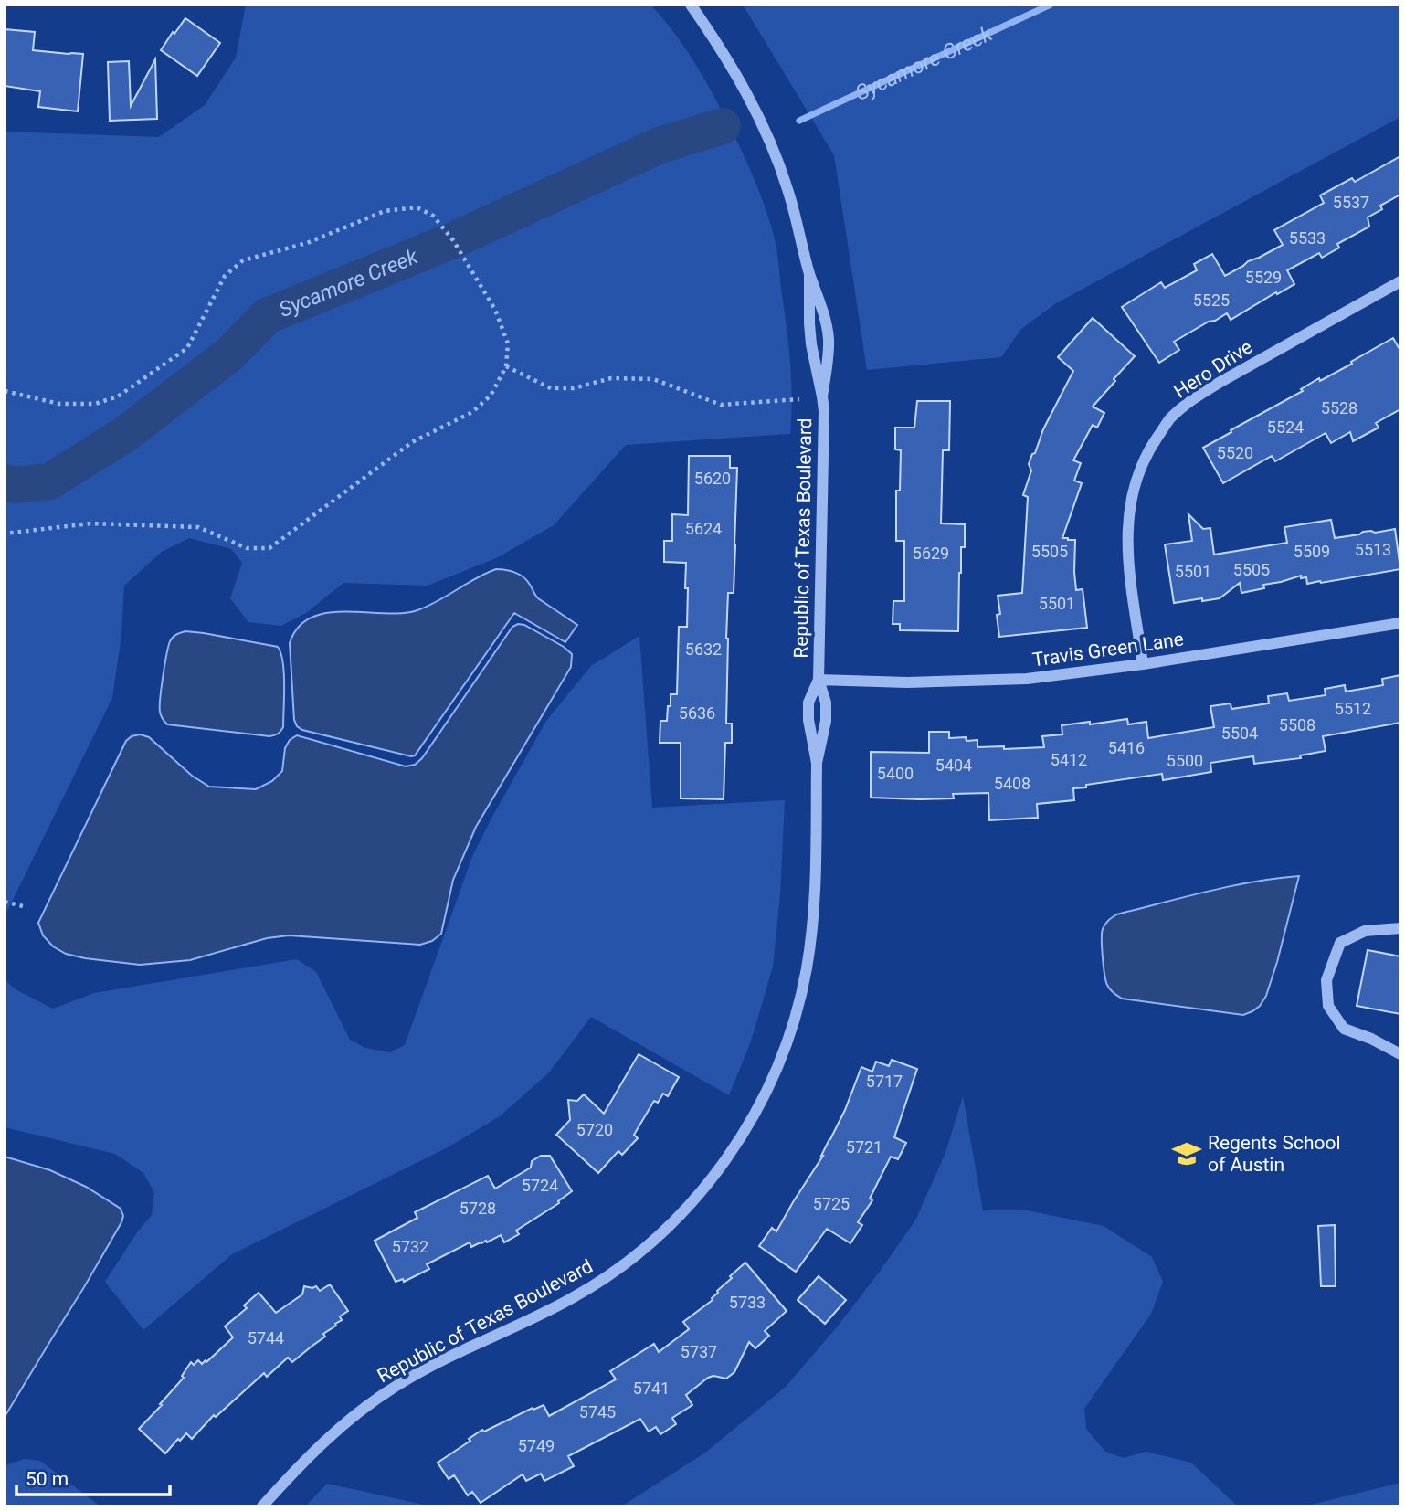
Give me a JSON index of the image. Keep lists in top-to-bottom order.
{
  "streets": {
    "street": ["Hero Drive", "Republic of Texas Boulevard", "Travis Green Lane"]
  },
  "crossings": [
    ["Hero Drive", "Travis Green Lane"],
    ["Republic of Texas Boulevard", "Travis Green Lane"]
  ],
  "water": ["Sycamore Creek"],
  "places": {
    "school or university": ["Regents School of Austin"]
  },
  "house_numbers": [
    "5537",
    "5533",
    "5529",
    "5525",
    "5528",
    "5524",
    "5520",
    "5620",
    "5624",
    "5513",
    "5505",
    "5509",
    "5629",
    "5505",
    "5501",
    "5501",
    "5632",
    "5512",
    "5636",
    "5508",
    "5504",
    "5416",
    "5412",
    "5500",
    "5404",
    "5400",
    "5408",
    "5717",
    "5720",
    "5721",
    "5724",
    "5725",
    "5728",
    "5732",
    "5733",
    "5744",
    "5737",
    "5741",
    "5745",
    "5749"
  ],
  "scale_bar": "50 m"
}
